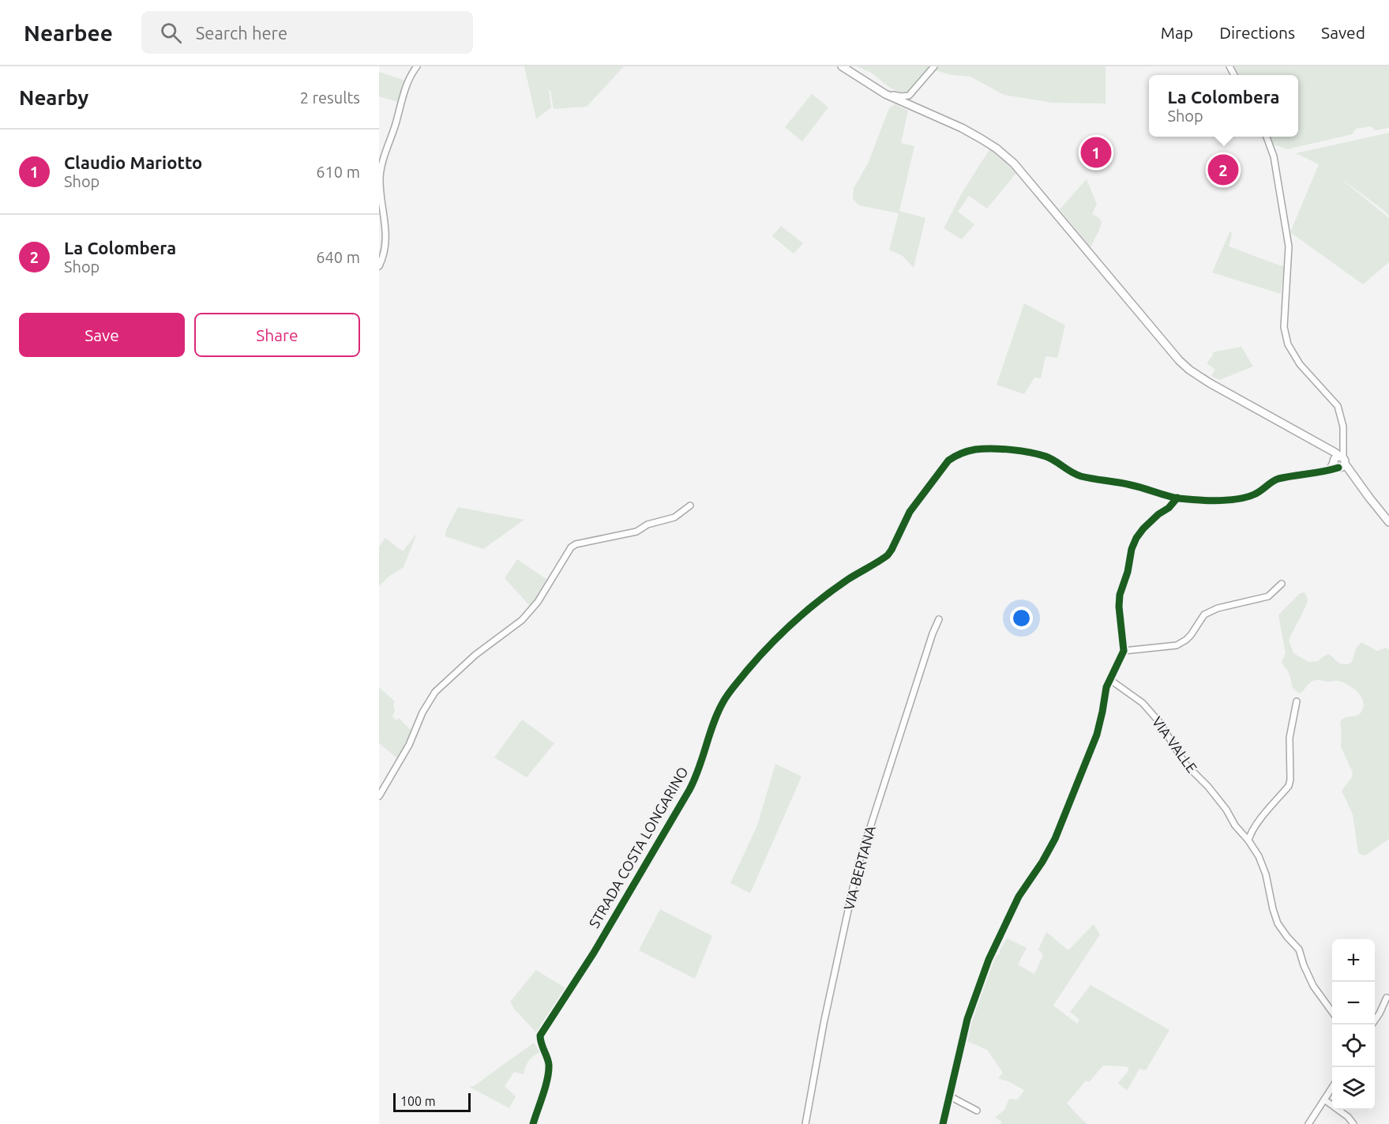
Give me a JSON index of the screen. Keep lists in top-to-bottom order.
{
  "streets": {
    "street": ["VIA VALLE", "STRADA COSTA LONGARINO", "VIA BERTANA"]
  },
  "scale_bar": "100 m",
  "page": {
    "header": "Nearbee",
    "search": "Search here",
    "nav": ["Map", "Directions", "Saved"],
    "heading": ["Nearby", "2 results"],
    "popup": ["La Colombera", "Shop"],
    "list": [
      {
        "mark": "1",
        "name": "Claudio Mariotto",
        "note": "Shop",
        "value": "610 m"
      },
      {
        "mark": "2",
        "name": "La Colombera",
        "note": "Shop",
        "value": "640 m"
      }
    ],
    "pins": ["1", "2"],
    "buttons": ["Save", "Share"],
    "map_buttons": ["+", "−"],
    "scale": "100 m"
  }
}
